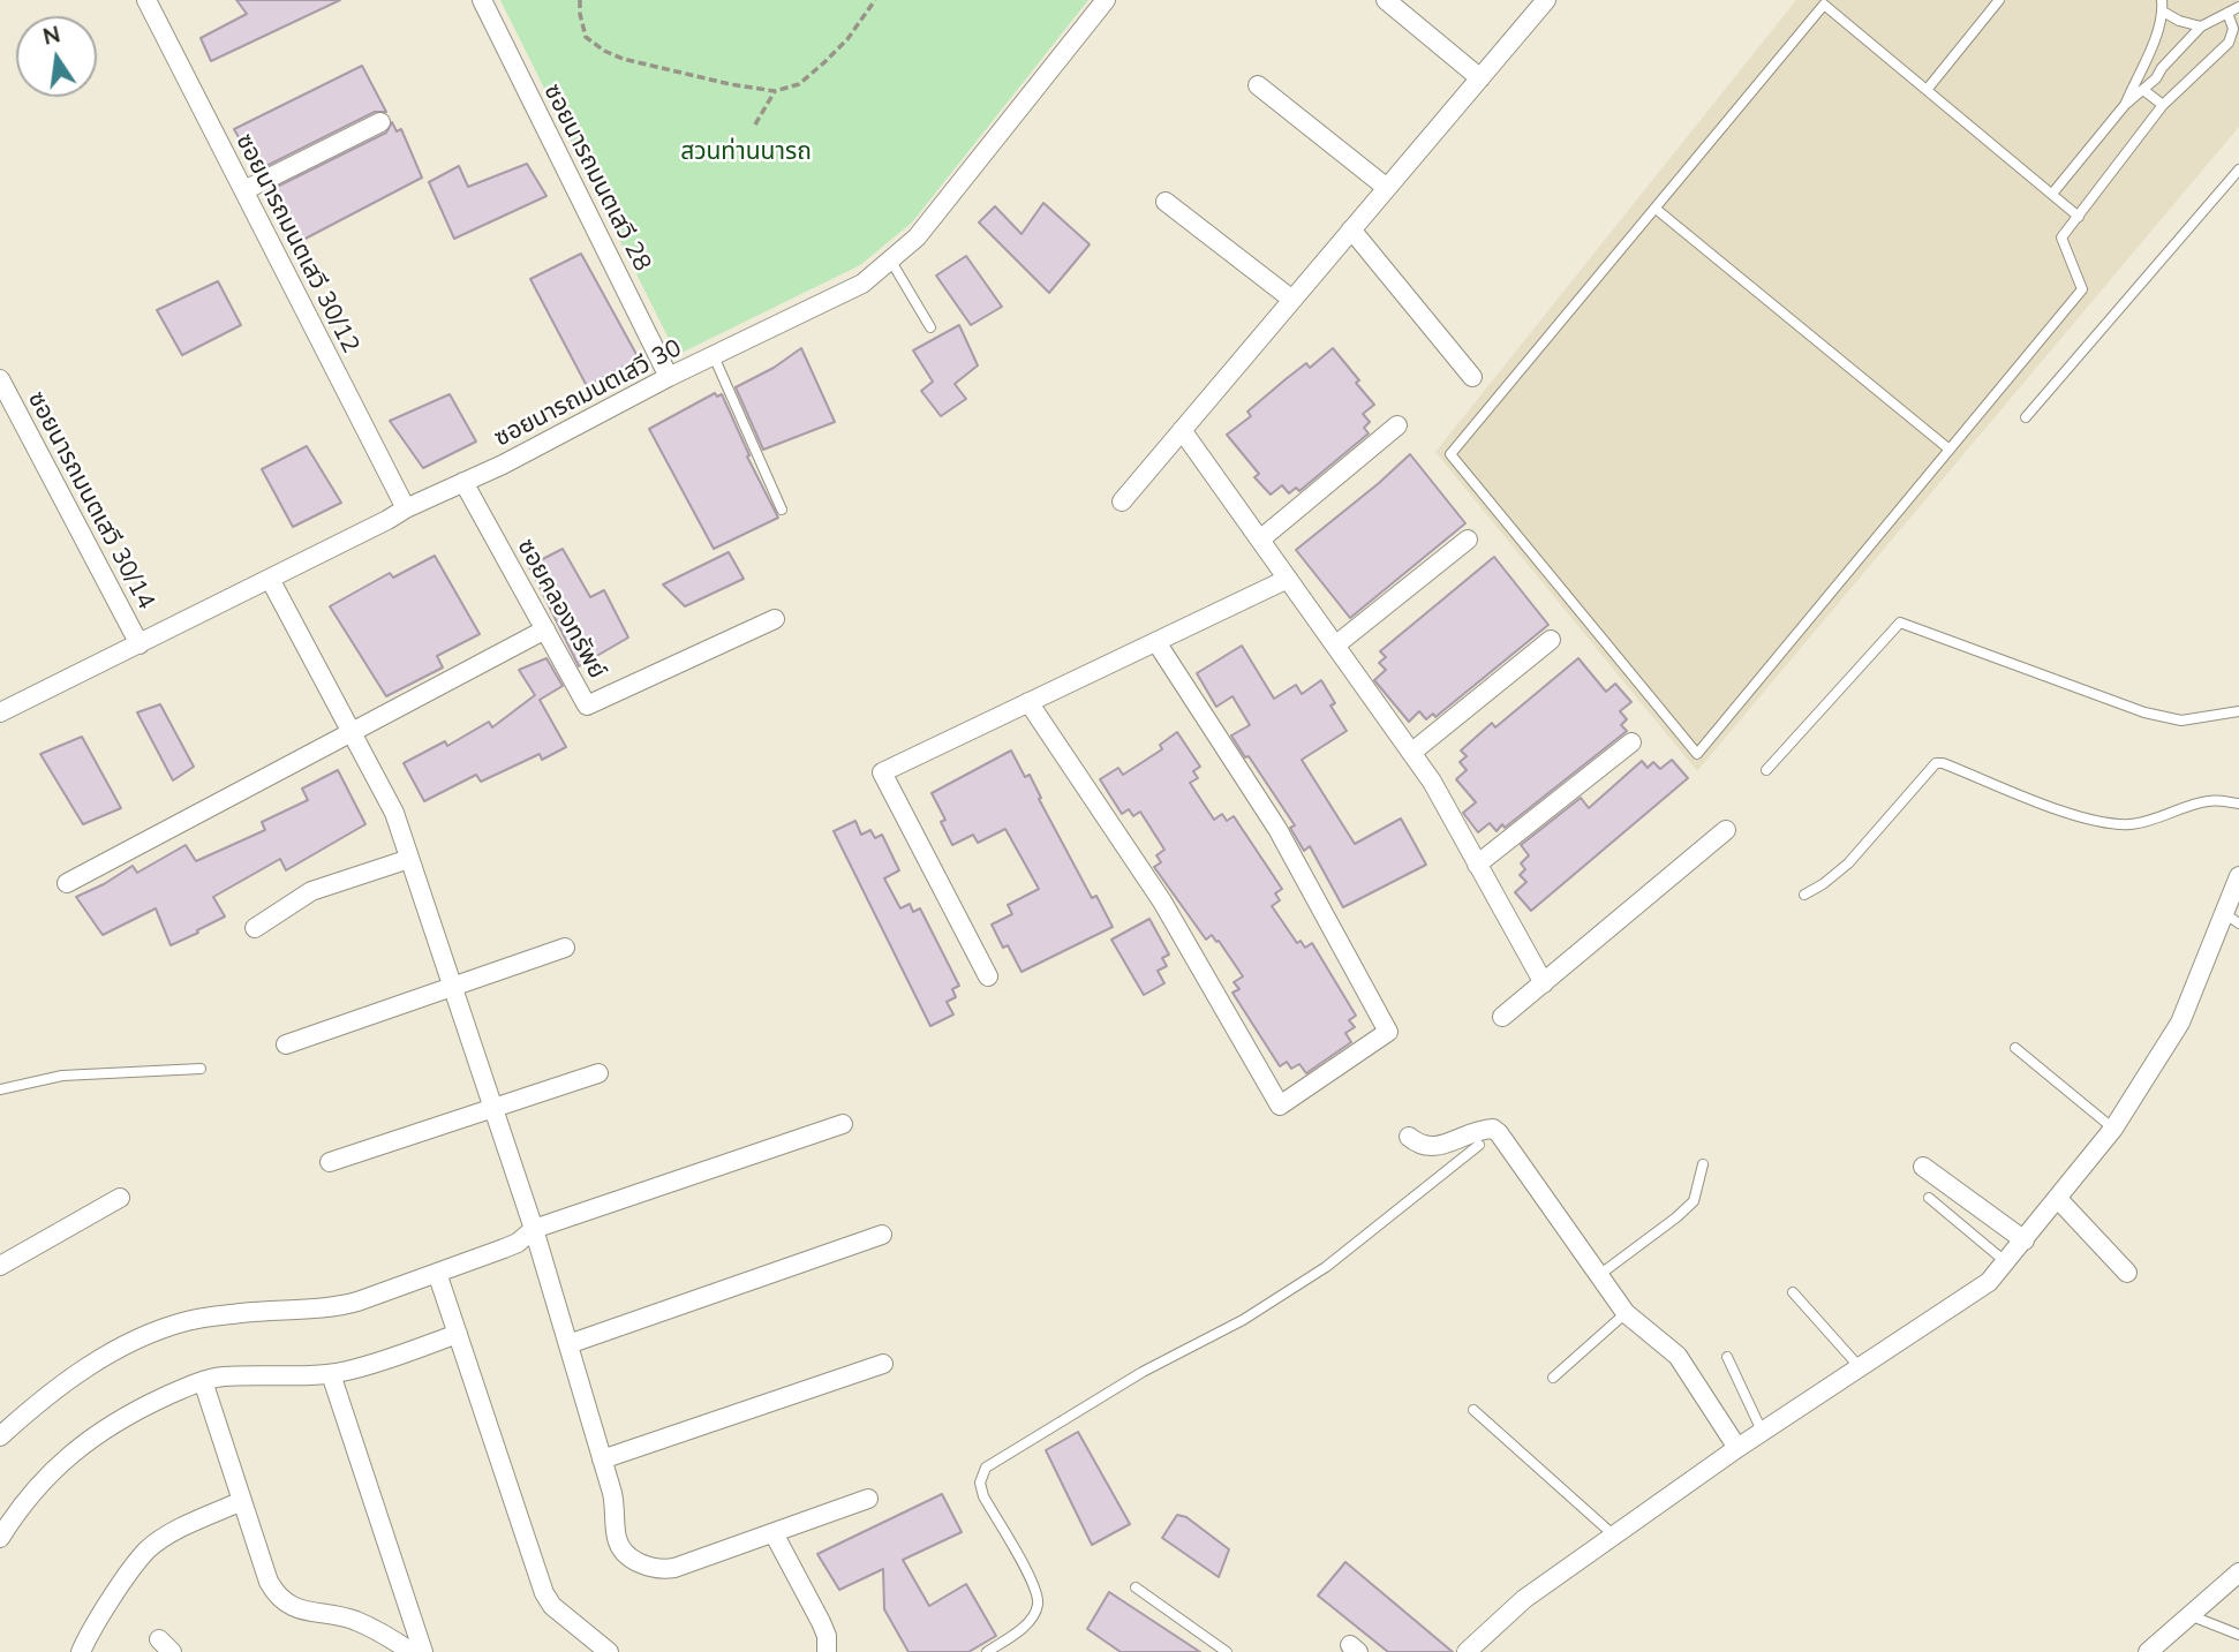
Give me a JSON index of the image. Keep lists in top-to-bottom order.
{
  "streets": {
    "street": [
      "ซอยนารถมนตเสวี 28",
      "ซอยนารถมนตเสวี 30/12",
      "ซอยนารถมนตเสวี 30",
      "ซอยนารถมนตเสวี 30/14",
      "ซอยคลองทรัพย์"
    ]
  },
  "crossings": [
    ["ซอยนารถมนตเสวี 28", "ซอยนารถมนตเสวี 30"],
    ["ซอยนารถมนตเสวี 30/12", "ซอยนารถมนตเสวี 30"],
    ["ซอยนารถมนตเสวี 30", "ซอยนารถมนตเสวี 30/14"],
    ["ซอยนารถมนตเสวี 30", "ซอยคลองทรัพย์"]
  ],
  "parks": ["สวนท่านนารถ"],
  "north": "top"
}
